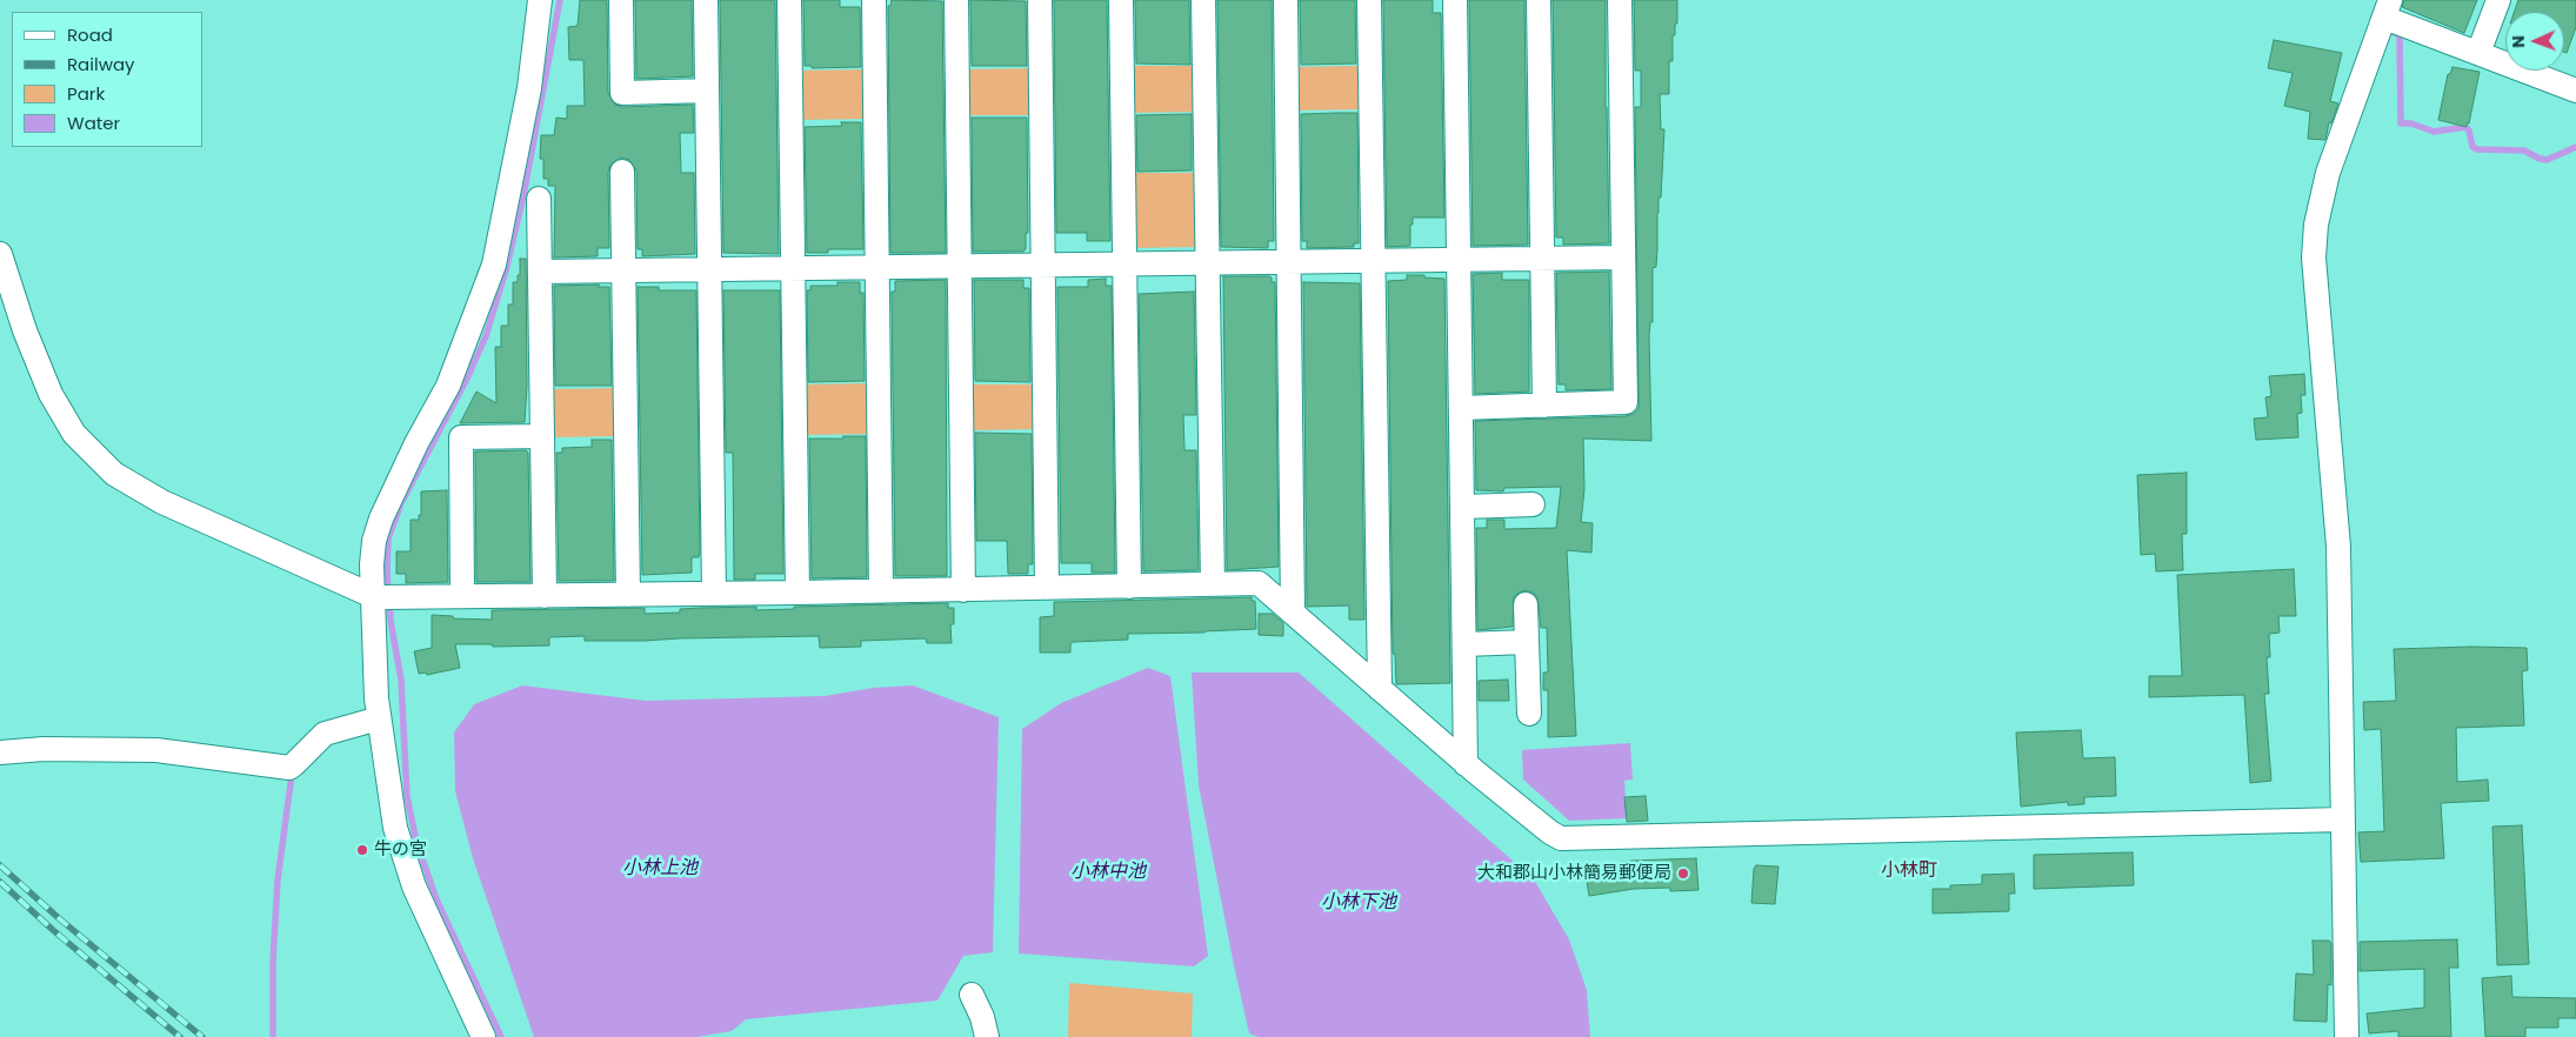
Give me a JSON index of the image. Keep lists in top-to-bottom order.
{
  "districts": ["小林町"],
  "water": ["小林上池", "小林中池", "小林下池"],
  "places": ["牛の宮", "大和郡山小林簡易郵便局"],
  "legend": [
    "Road",
    "Railway",
    "Park",
    "Water"
  ],
  "north": "left"
}
